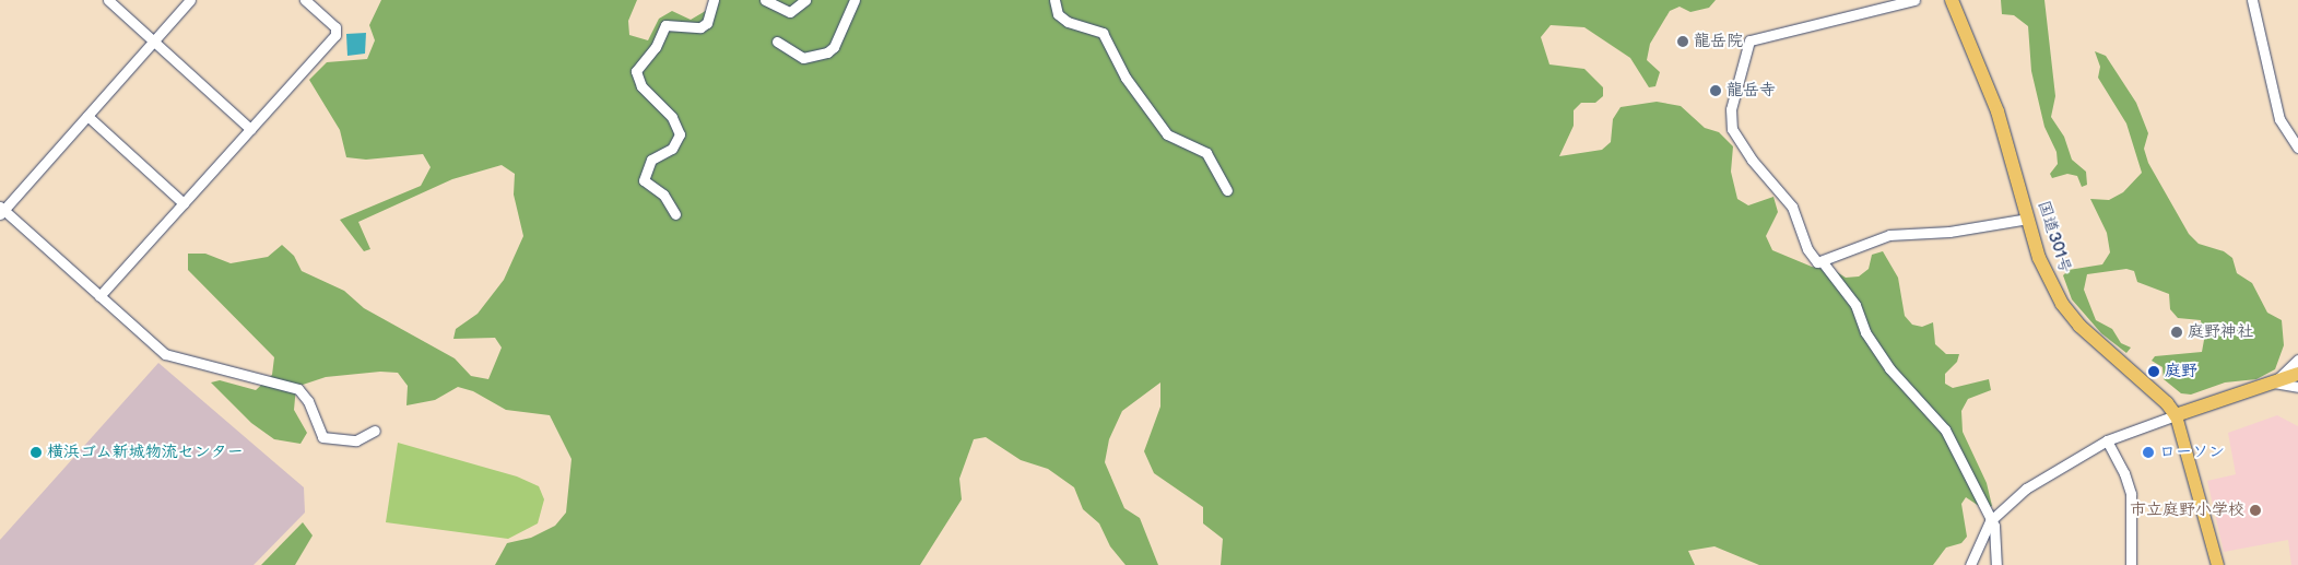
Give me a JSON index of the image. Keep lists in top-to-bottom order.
{
  "streets": {
    "highway": ["国道301号"]
  },
  "places": [
    "龍岳院",
    "龍岳寺",
    "庭野神社",
    "庭野",
    "横浜ゴム新城物流センター",
    "ローソン",
    "市立庭野小学校"
  ]
}
